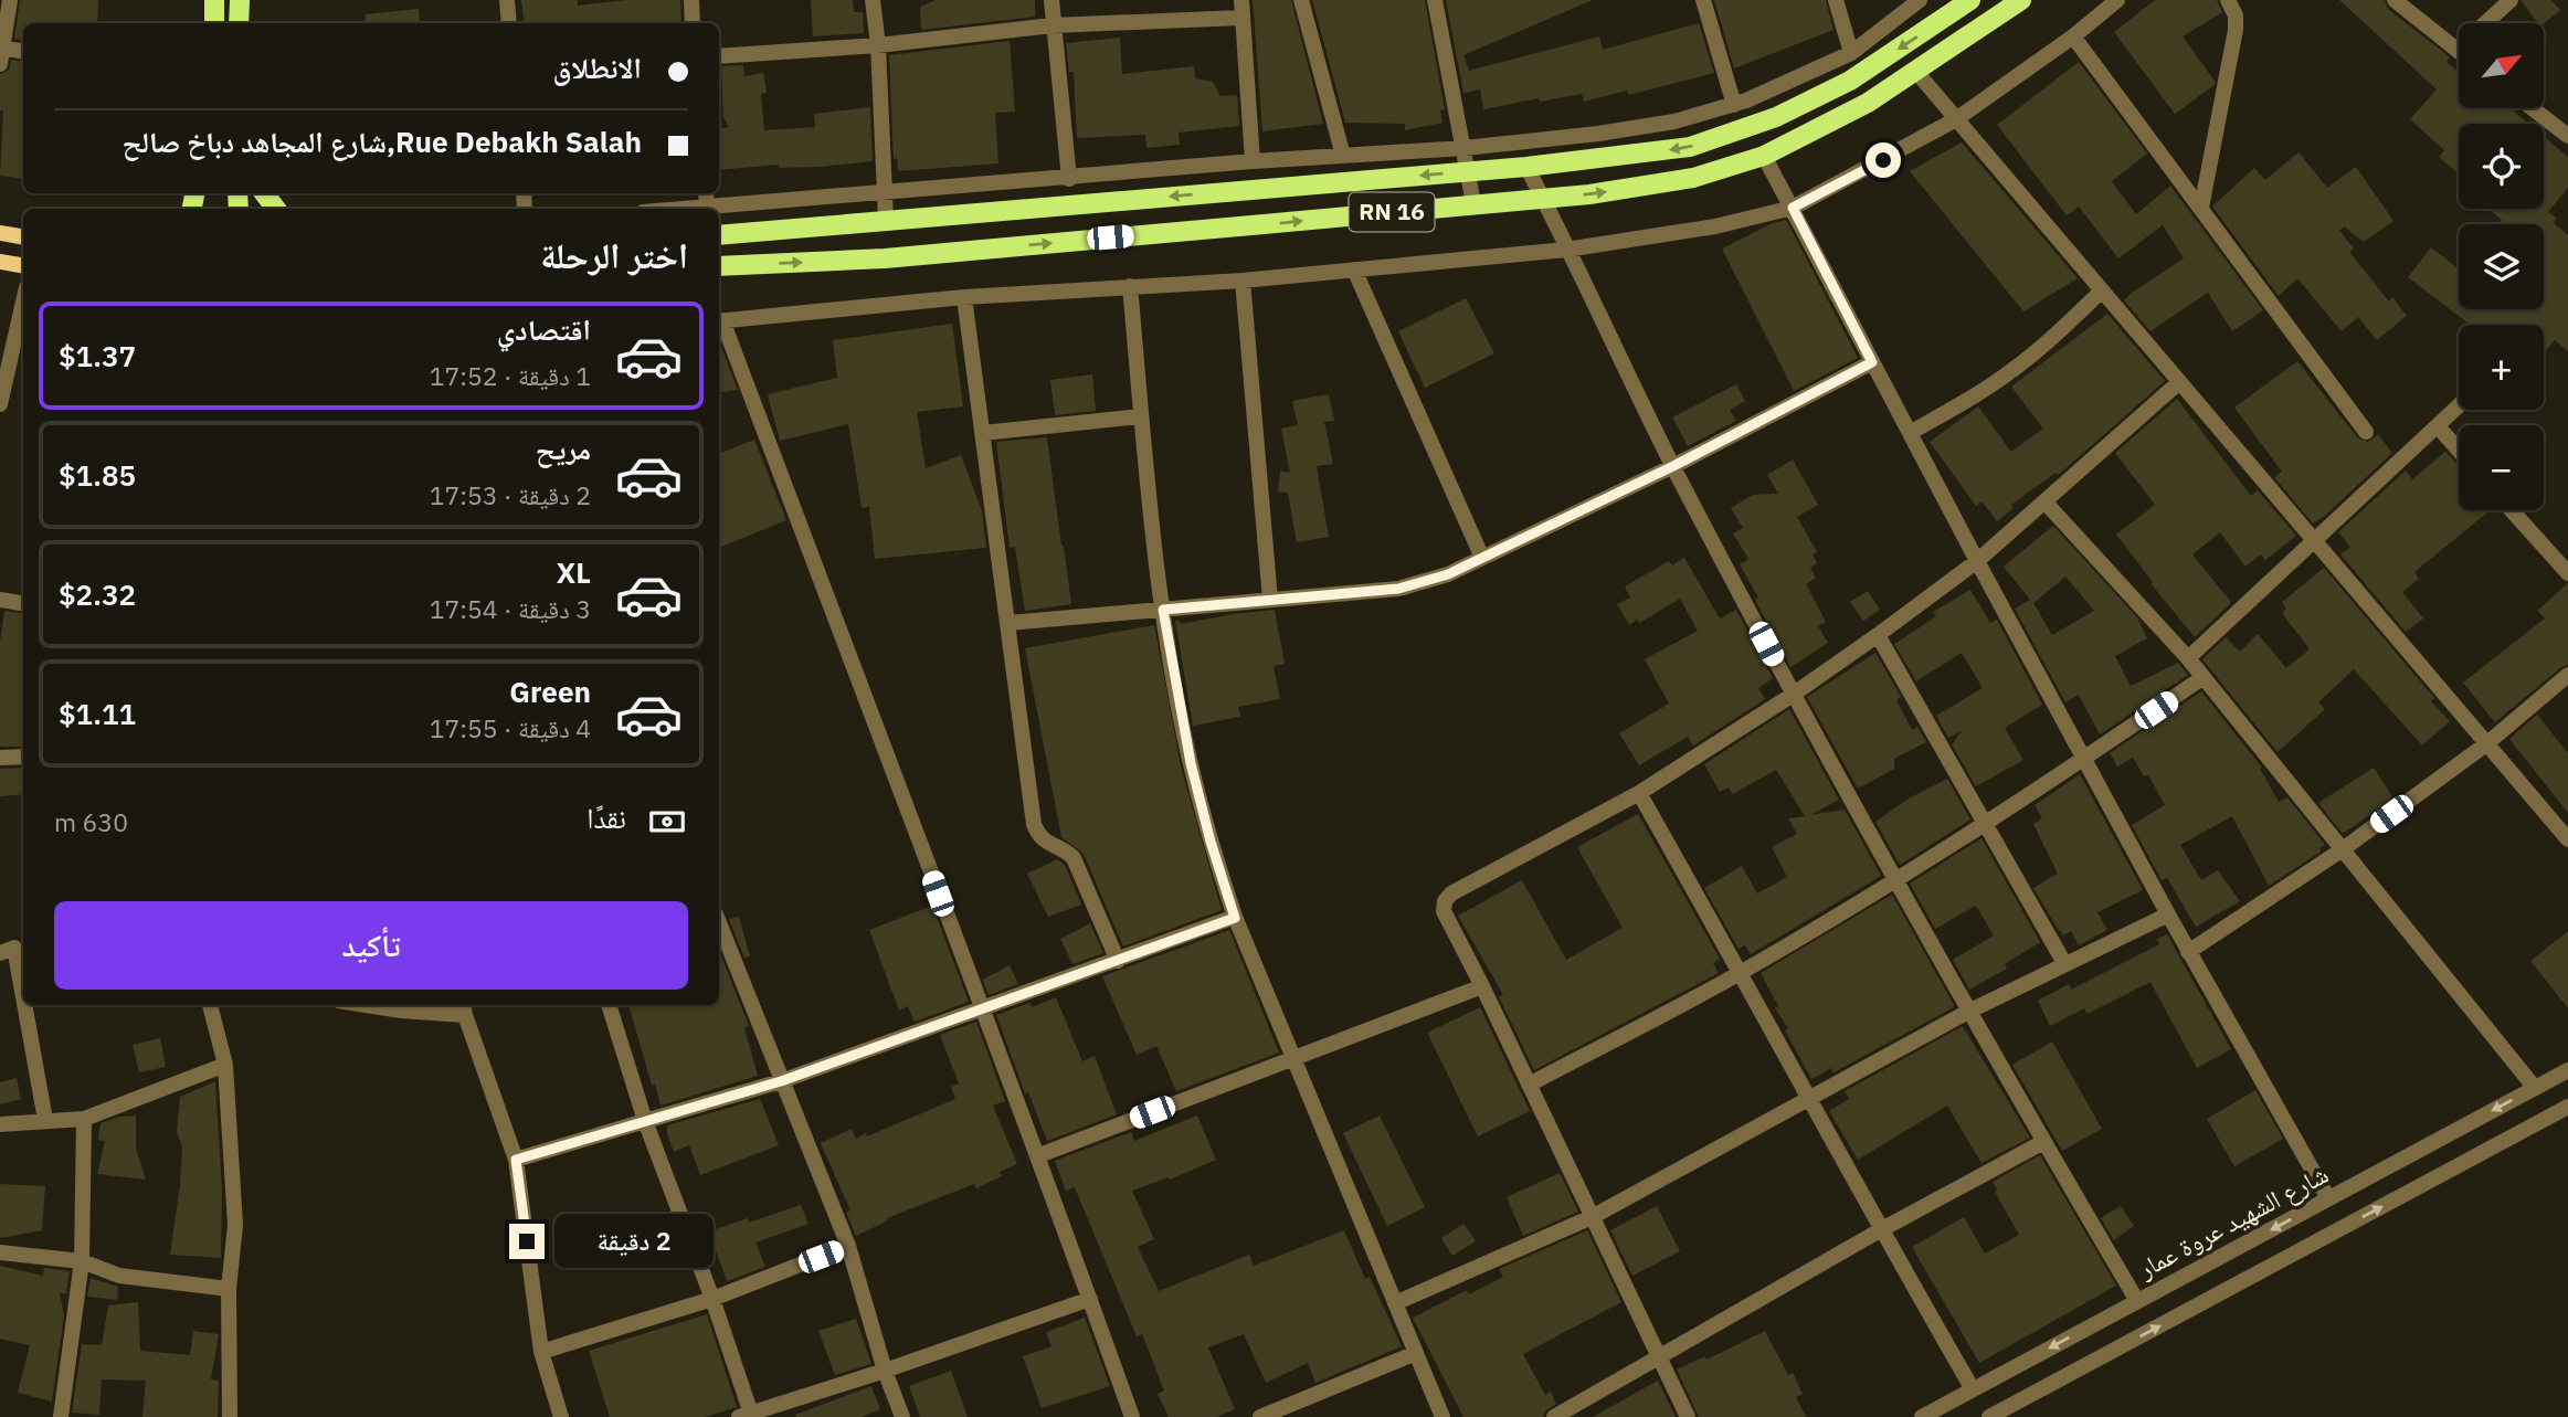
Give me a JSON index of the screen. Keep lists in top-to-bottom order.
{
  "streets": {
    "main road": ["RN 16"],
    "street": ["شارع الشهيد عروة عمار"]
  },
  "north": "top right",
  "page": {
    "map_buttons": ["+", "−"],
    "banner": ["الانطلاق", "Rue Debakh Salah,شارع المجاهد دباخ صالح"],
    "heading": "اختر الرحلة",
    "list": [
      {
        "name": "اقتصادي",
        "note": "1 دقيقة · 17:52",
        "value": "$1.37"
      },
      {
        "name": "مريح",
        "note": "2 دقيقة · 17:53",
        "value": "$1.85"
      },
      {
        "name": "XL",
        "note": "3 دقيقة · 17:54",
        "value": "$2.32"
      },
      {
        "name": "Green",
        "note": "4 دقيقة · 17:55",
        "value": "$1.11"
      }
    ],
    "pay": ["نقدًا", "630 m"],
    "buttons": "تأكيد",
    "bubble": "2 دقيقة"
  }
}
